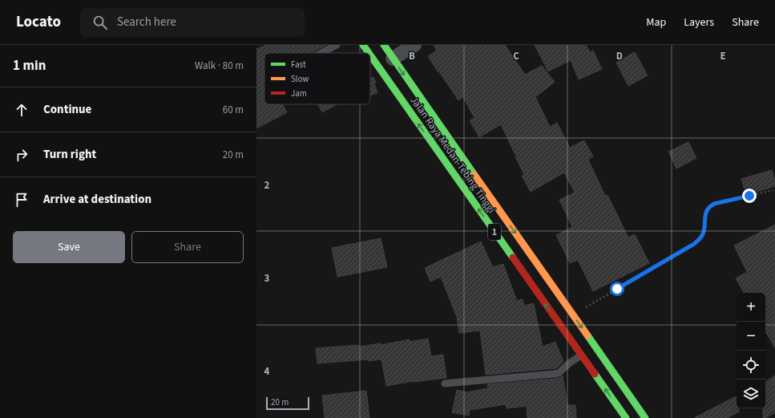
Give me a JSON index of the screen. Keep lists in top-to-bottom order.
{
  "streets": {
    "highway": ["Jalan Raya Medan-Tebing Tinggi", "1"]
  },
  "legend": ["Fast", "Slow", "Jam"],
  "scale_bar": "20 m",
  "page": {
    "header": "Locato",
    "search": "Search here",
    "nav": ["Map", "Layers", "Share"],
    "heading": ["1 min", "Walk · 80 m"],
    "list": [
      ["Continue", "60 m"],
      ["Turn right", "20 m"],
      "Arrive at destination"
    ],
    "buttons": ["Save", "Share"],
    "map_buttons": ["+", "−"],
    "scale": "20 m"
  },
  "grid": {
    "columns": [
      "B",
      "C",
      "D",
      "E"
    ],
    "rows": ["2", "3", "4"]
  }
}
